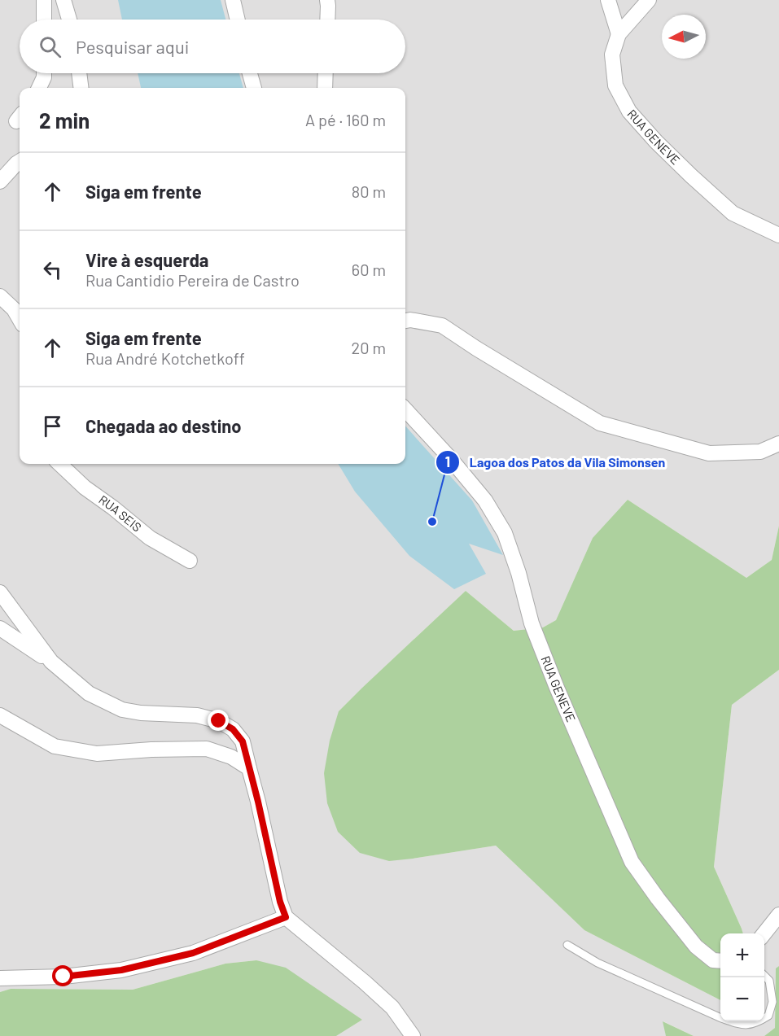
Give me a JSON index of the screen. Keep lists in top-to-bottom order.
{
  "streets": {
    "street": ["RUA GENEVE", "RUA SEIS"]
  },
  "places": ["Lagoa dos Patos da Vila Simonsen"],
  "north": "left",
  "page": {
    "search": "Pesquisar aqui",
    "heading": ["2 min", "A pé · 160 m"],
    "list": [
      ["Siga em frente", "80 m"],
      ["Vire à esquerda", "Rua Cantidio Pereira de Castro", "60 m"],
      ["Siga em frente", "Rua André Kotchetkoff", "20 m"],
      "Chegada ao destino"
    ],
    "map_buttons": ["+", "−"]
  }
}
